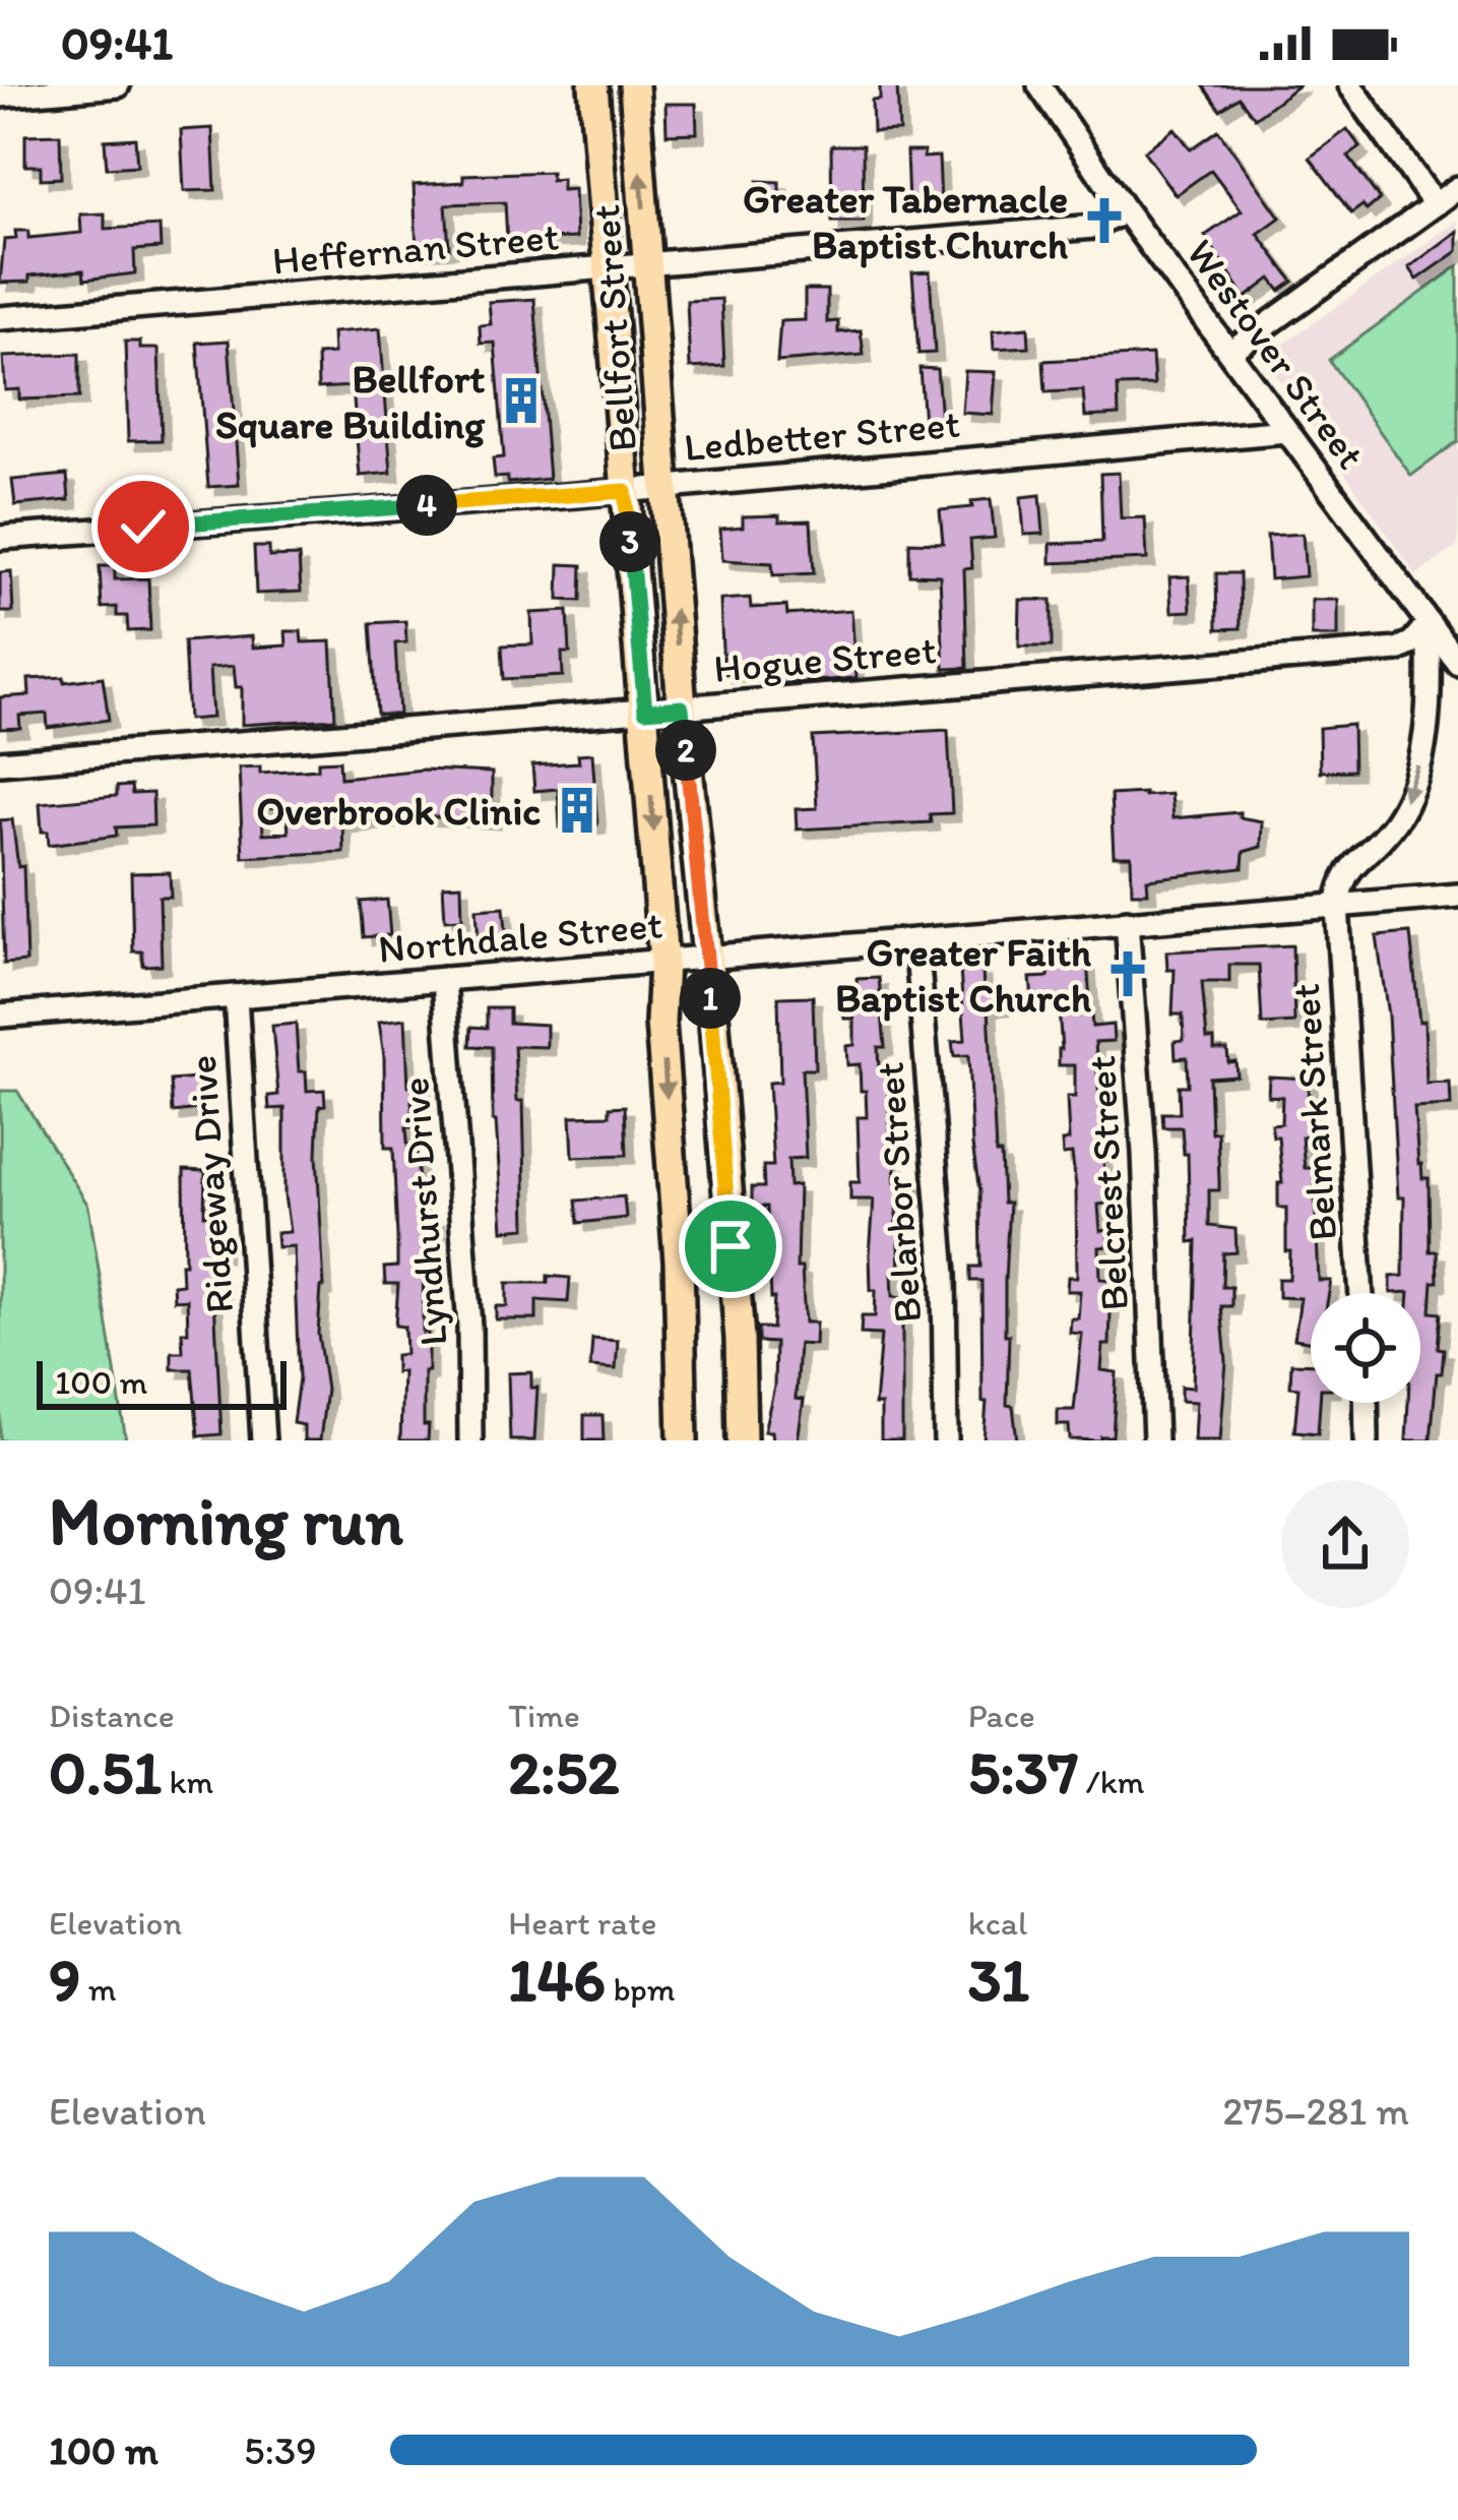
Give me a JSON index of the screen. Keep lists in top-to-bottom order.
{
  "streets": {
    "main road": ["Bellfort Street"],
    "street": [
      "Heffernan Street",
      "Westover Street",
      "Ledbetter Street",
      "Hogue Street",
      "Northdale Street",
      "Belmark Street",
      "Belcrest Street",
      "Ridgeway Drive",
      "Belarbor Street",
      "Lyndhurst Drive"
    ]
  },
  "crossings": [
    ["Heffernan Street", "Bellfort Street"],
    ["Heffernan Street", "Westover Street"],
    ["Bellfort Street", "Ledbetter Street"],
    ["Bellfort Street", "Hogue Street"],
    ["Bellfort Street", "Northdale Street"],
    ["Westover Street", "Ledbetter Street"],
    ["Westover Street", "Hogue Street"],
    ["Northdale Street", "Belmark Street"],
    ["Northdale Street", "Belcrest Street"],
    ["Northdale Street", "Ridgeway Drive"],
    ["Northdale Street", "Belarbor Street"],
    ["Northdale Street", "Lyndhurst Drive"]
  ],
  "places": {
    "church": ["Greater Tabernacle Baptist Church", "Greater Faith Baptist Church"],
    "building": ["Bellfort Square Building", "Overbrook Clinic"]
  },
  "scale_bar": "100 m",
  "page": {
    "status": "09:41",
    "pins": [
      "4",
      "3",
      "2",
      "1"
    ],
    "scale": "100 m",
    "heading": ["Morning run", "09:41"],
    "stats": [
      ["Distance", "0.51 km"],
      ["Time", "2:52"],
      ["Pace", "5:37 /km"],
      ["Elevation", "9 m"],
      ["Heart rate", "146 bpm"],
      ["kcal", "31"]
    ],
    "chart": ["Elevation", "275–281 m"],
    "list": [
      {
        "name": "100 m",
        "note": "5:39"
      }
    ]
  }
}
